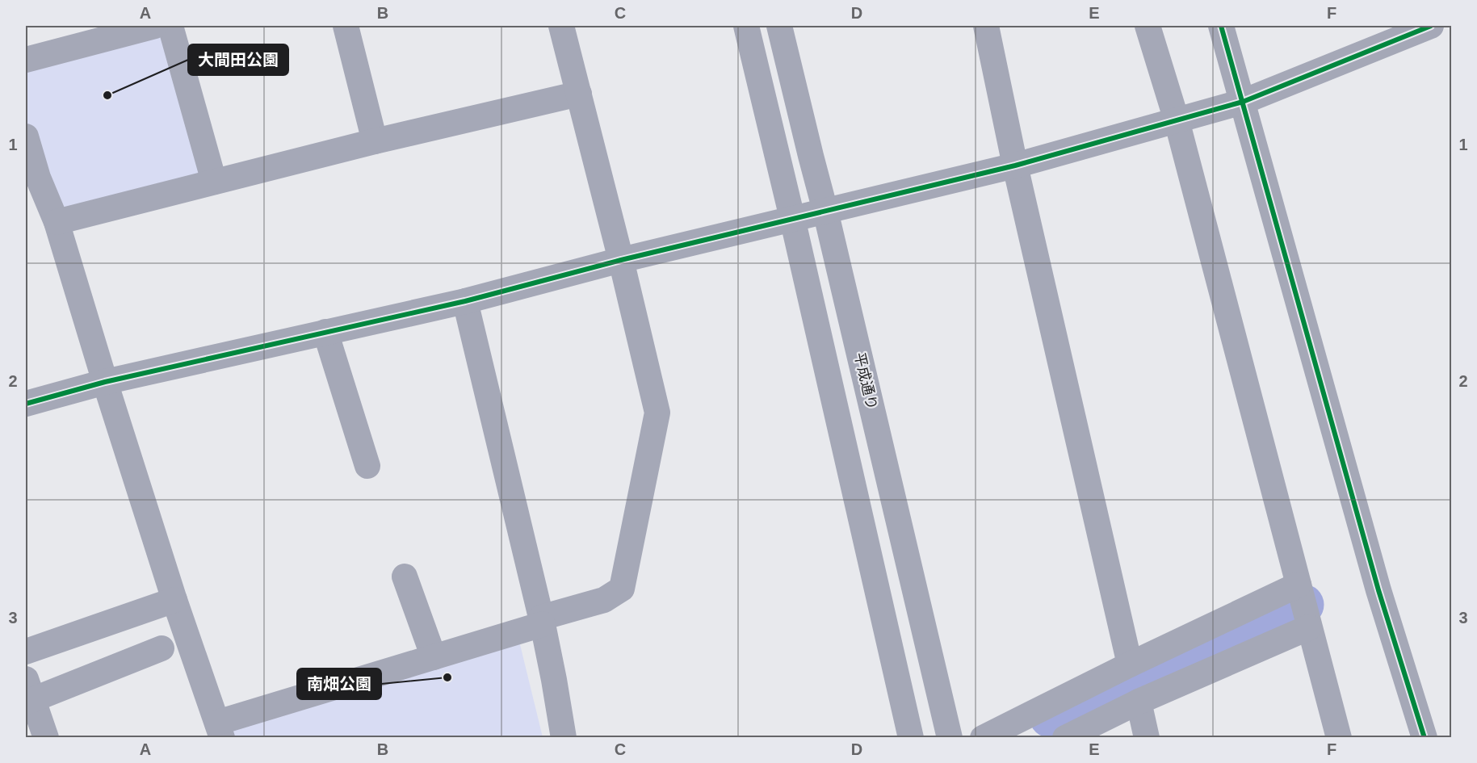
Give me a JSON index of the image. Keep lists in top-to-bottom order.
{
  "streets": {
    "street": ["平成通り"]
  },
  "places": ["大間田公園", "南畑公園"],
  "grid": {
    "columns": [
      "A",
      "B",
      "C",
      "D",
      "E",
      "F"
    ],
    "rows": ["1", "2", "3"]
  }
}
